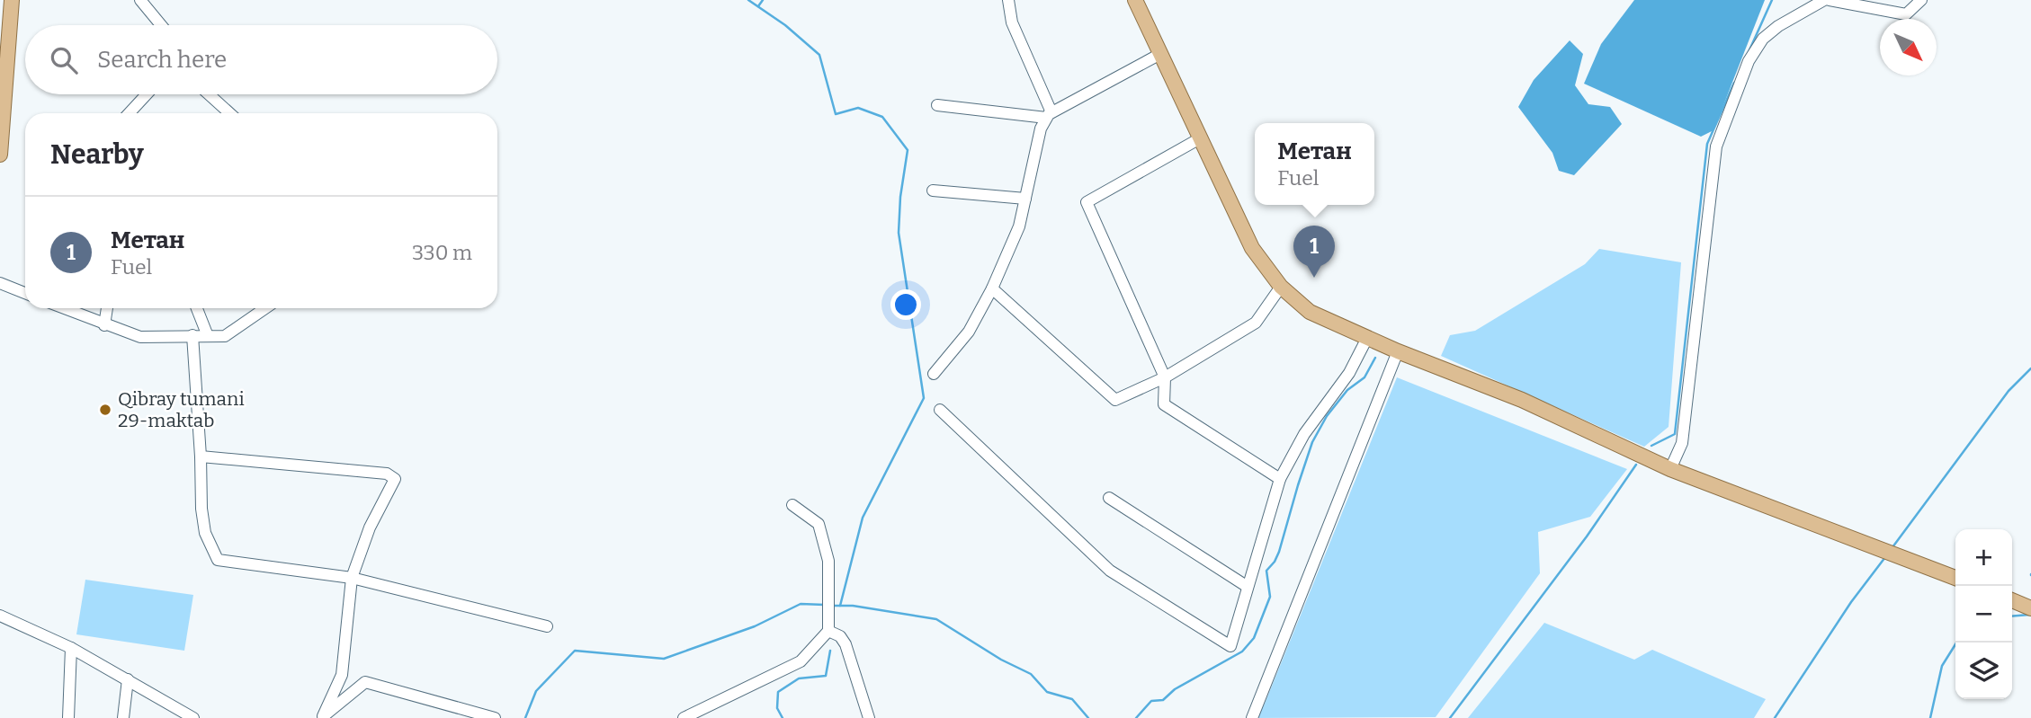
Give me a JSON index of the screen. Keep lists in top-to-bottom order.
{
  "places": ["Qibray tumani 29-maktab"],
  "north": "bottom right",
  "page": {
    "search": "Search here",
    "heading": "Nearby",
    "popup": ["Метан", "Fuel"],
    "list": [
      {
        "mark": "1",
        "name": "Метан",
        "note": "Fuel",
        "value": "330 m"
      }
    ],
    "pins": "1",
    "map_buttons": ["+", "−"]
  }
}
